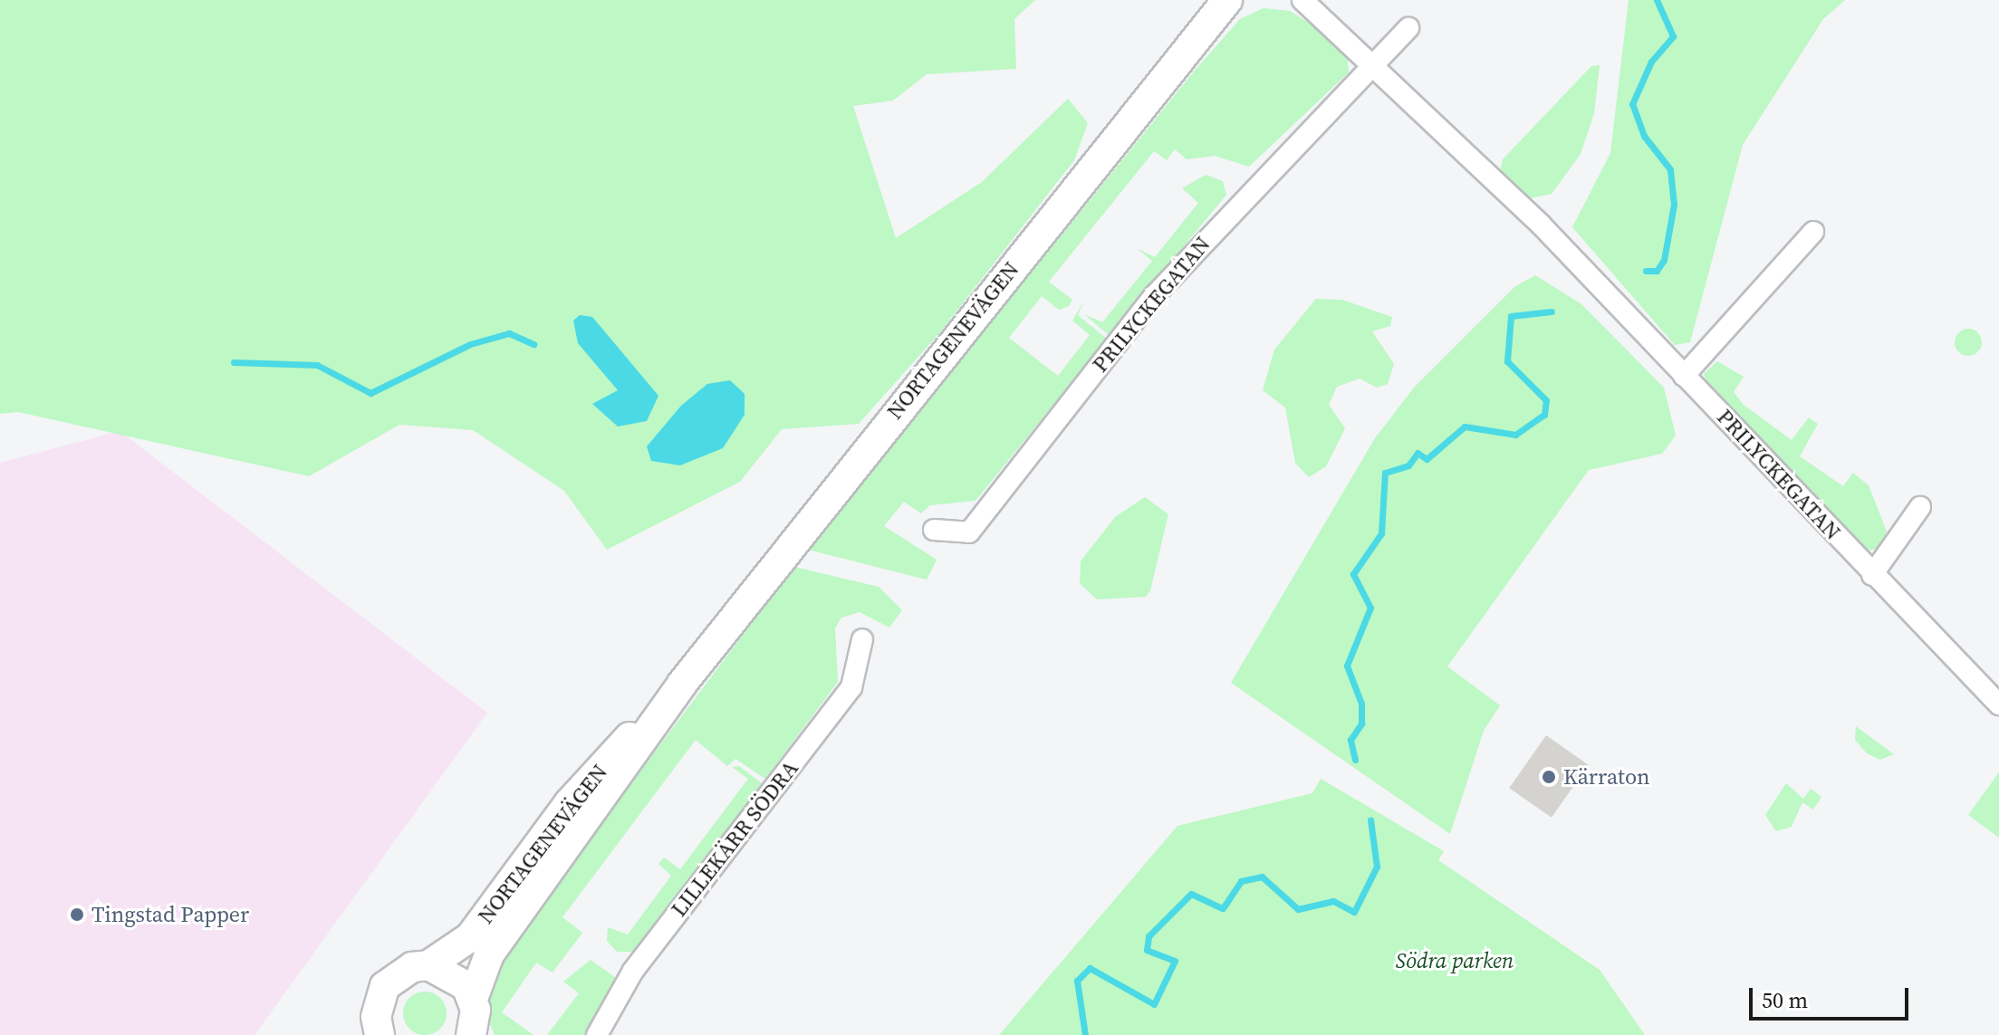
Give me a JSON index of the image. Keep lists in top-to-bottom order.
{
  "streets": {
    "street": ["PRILYCKEGATAN", "NORTAGENEVÄGEN", "LILLEKÄRR SÖDRA"]
  },
  "parks": ["Södra parken"],
  "places": ["Kärraton", "Tingstad Papper"],
  "scale_bar": "50 m"
}
